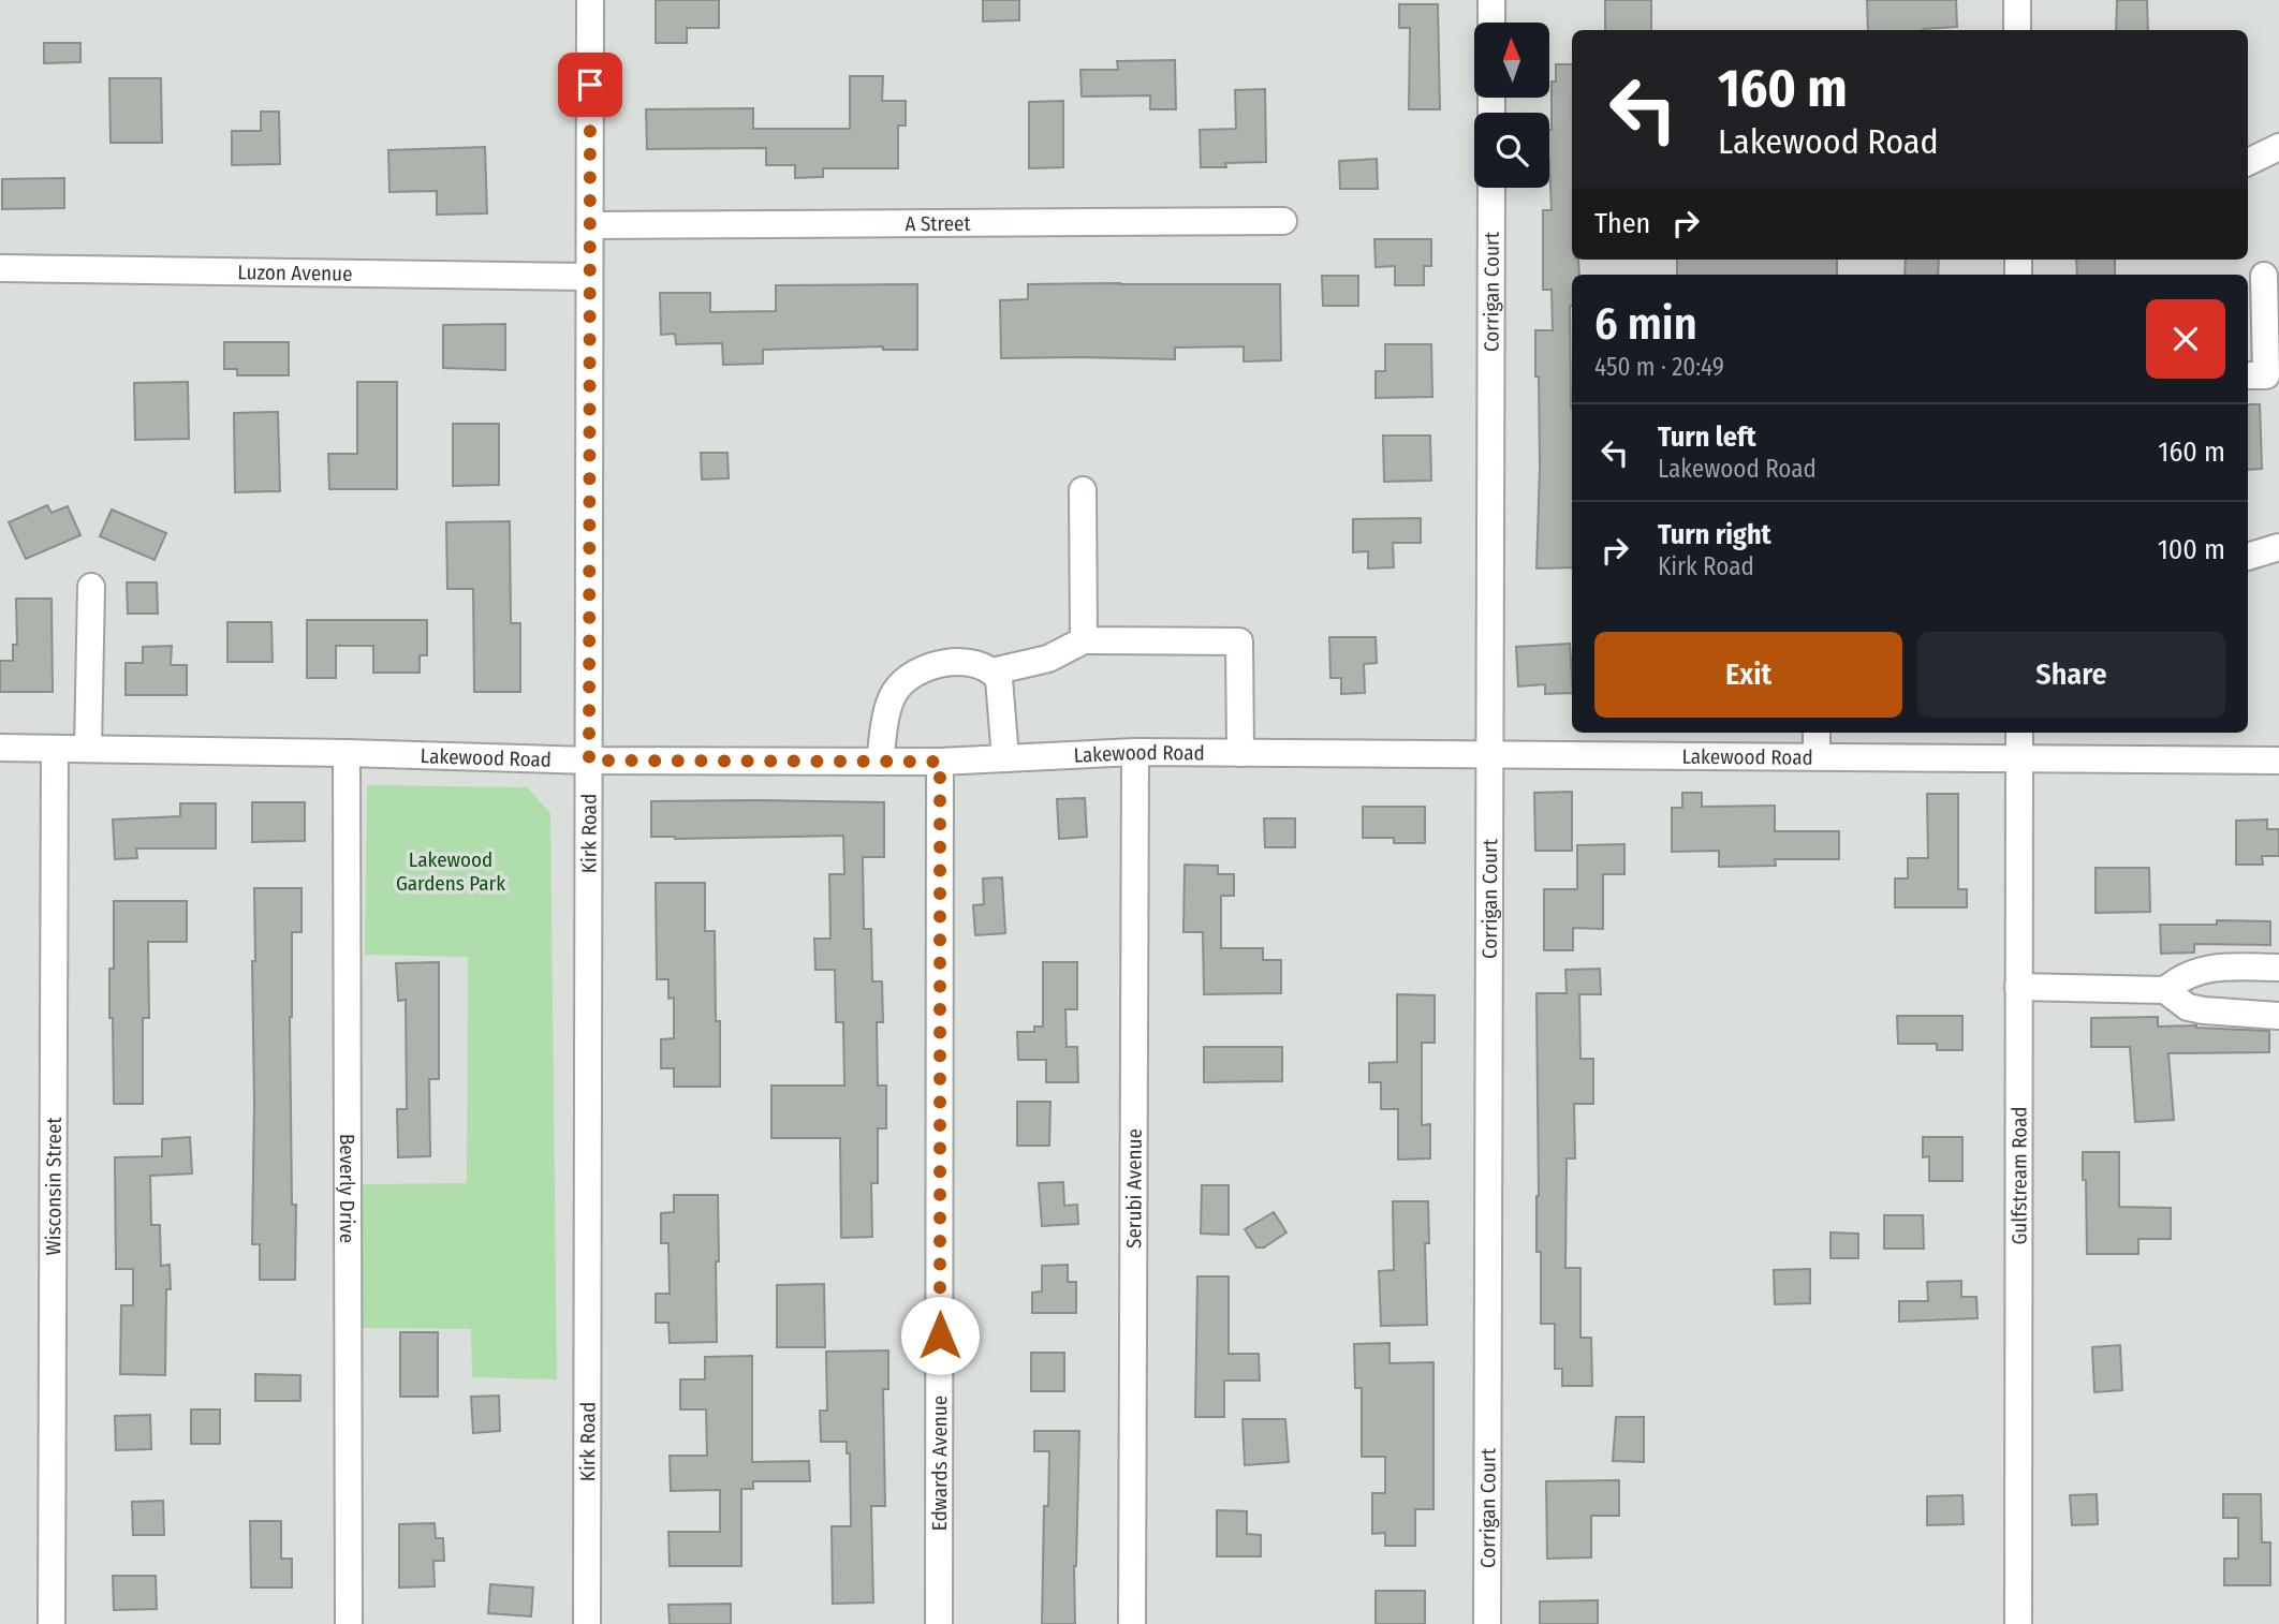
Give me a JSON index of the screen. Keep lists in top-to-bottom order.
{
  "streets": {
    "street": [
      "A Street",
      "Luzon Avenue",
      "Corrigan Court",
      "Lakewood Road",
      "Kirk Road",
      "Gulfstream Road",
      "Wisconsin Street",
      "Beverly Drive",
      "Serubi Avenue",
      "Edwards Avenue"
    ]
  },
  "crossings": [
    ["A Street", "Kirk Road"],
    ["Luzon Avenue", "Kirk Road"],
    ["Corrigan Court", "Lakewood Road"],
    ["Lakewood Road", "Kirk Road"],
    ["Lakewood Road", "Gulfstream Road"],
    ["Lakewood Road", "Wisconsin Street"],
    ["Lakewood Road", "Beverly Drive"],
    ["Lakewood Road", "Serubi Avenue"],
    ["Lakewood Road", "Edwards Avenue"]
  ],
  "parks": ["Lakewood Gardens Park"],
  "north": "top",
  "page": {
    "turn": ["160 m", "Lakewood Road"],
    "then": "Then",
    "heading": ["6 min", "450 m · 20:49"],
    "list": [
      {
        "name": "Turn left",
        "note": "Lakewood Road",
        "value": "160 m"
      },
      {
        "name": "Turn right",
        "note": "Kirk Road",
        "value": "100 m"
      }
    ],
    "buttons": ["Exit", "Share"]
  }
}
